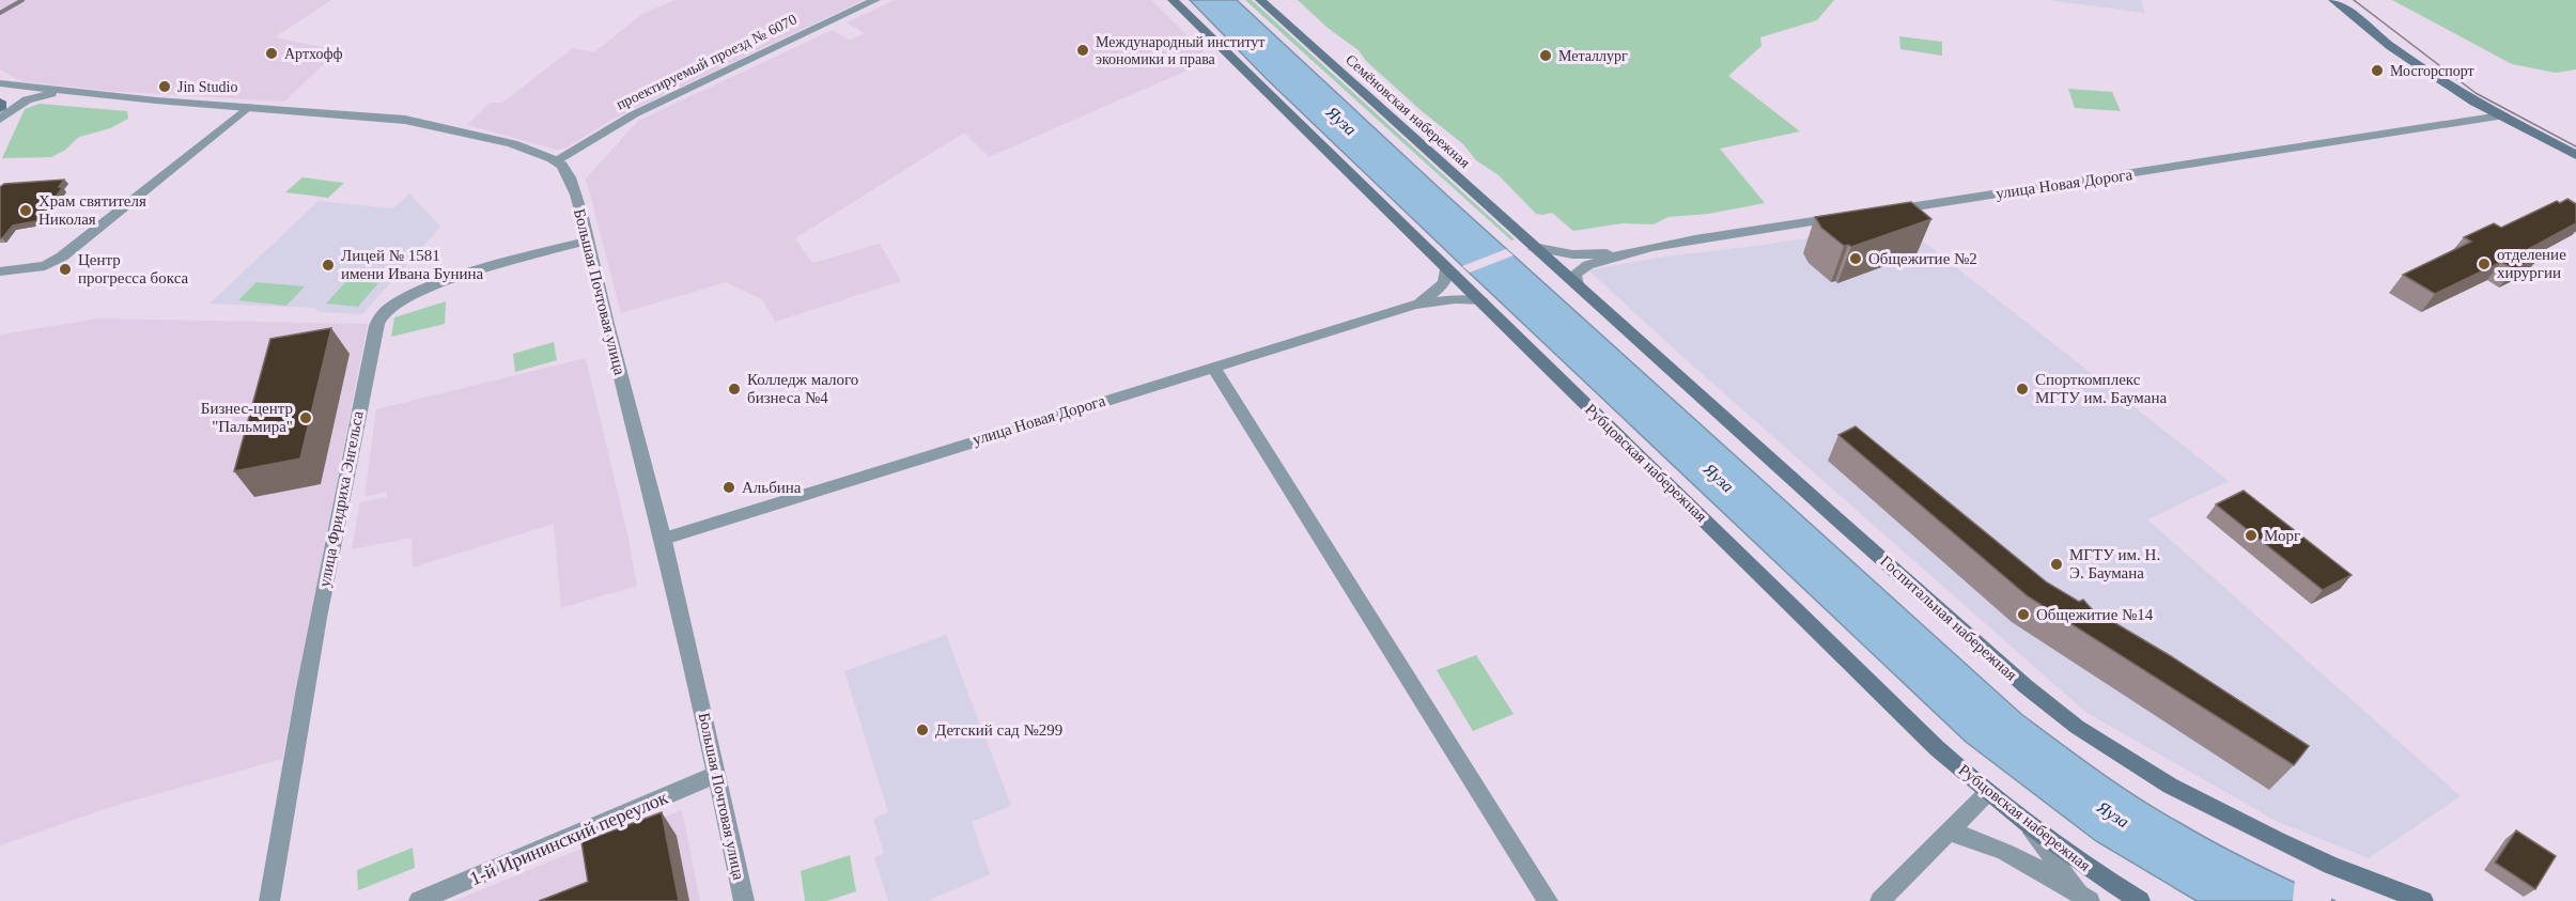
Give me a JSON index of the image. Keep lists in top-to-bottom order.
{
  "streets": {
    "main road": ["Семёновская набережная", "Рубцовская набережная", "Госпитальная набережная"],
    "street": [
      "проектируемый проезд № 6070",
      "улица Новая Дорога",
      "Большая Почтовая улица",
      "улица Фридриха Энгельса",
      "1-й Ирининский переулок"
    ]
  },
  "crossings": [
    ["проектируемый проезд № 6070", "Большая Почтовая улица"],
    ["Семёновская набережная", "Госпитальная набережная"],
    ["улица Новая Дорога", "Большая Почтовая улица"],
    ["улица Новая Дорога", "Рубцовская набережная"],
    ["Большая Почтовая улица", "улица Фридриха Энгельса"],
    ["Большая Почтовая улица", "1-й Ирининский переулок"]
  ],
  "water": ["Яуза"],
  "places": [
    "Международный институт экономики и права",
    "Артхофф",
    "Металлург",
    "Мосгорспорт",
    "Jin Studio",
    "Храм святителя Николая",
    "Общежитие №2",
    "отделение хирургии",
    "Лицей № 1581 имени Ивана Бунина",
    "Центр прогресса бокса",
    "Колледж малого бизнеса №4",
    "Спорткомплекс МГТУ им. Баумана",
    "Бизнес-центр \"Пальмира\"",
    "Альбина",
    "Морг",
    "МГТУ им. Н. Э. Баумана",
    "Общежитие №14",
    "Детский сад №299"
  ]
}
